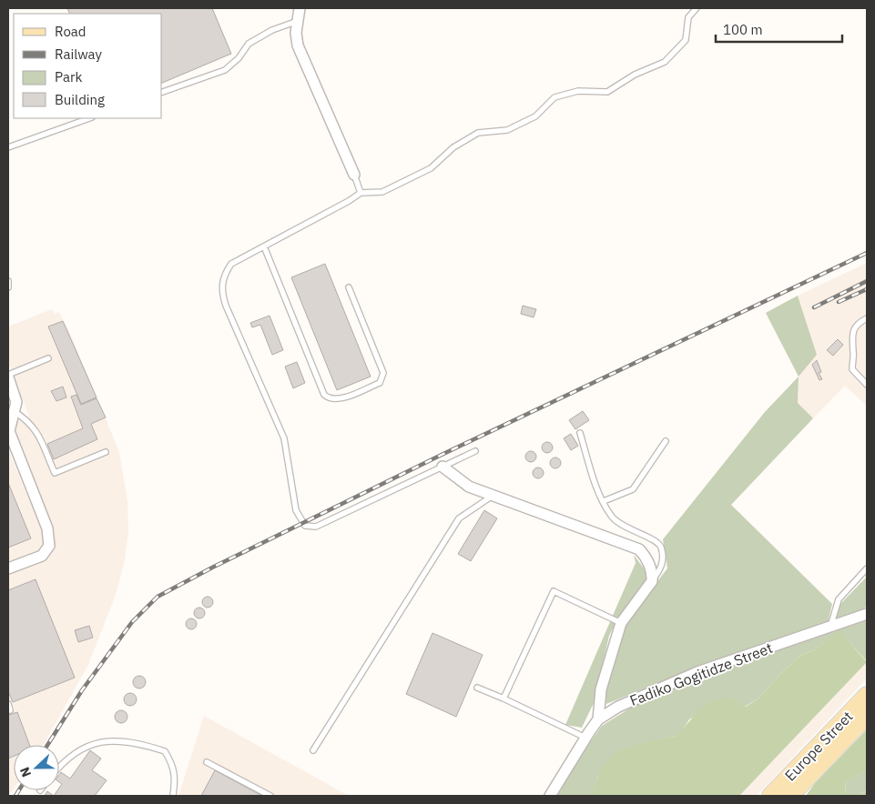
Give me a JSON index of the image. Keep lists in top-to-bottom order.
{
  "streets": {
    "main road": ["Europe Street"],
    "street": ["Fadiko Gogitidze Street"]
  },
  "legend": [
    "Road",
    "Railway",
    "Park",
    "Building"
  ],
  "scale_bar": "100 m",
  "north": "left"
}
